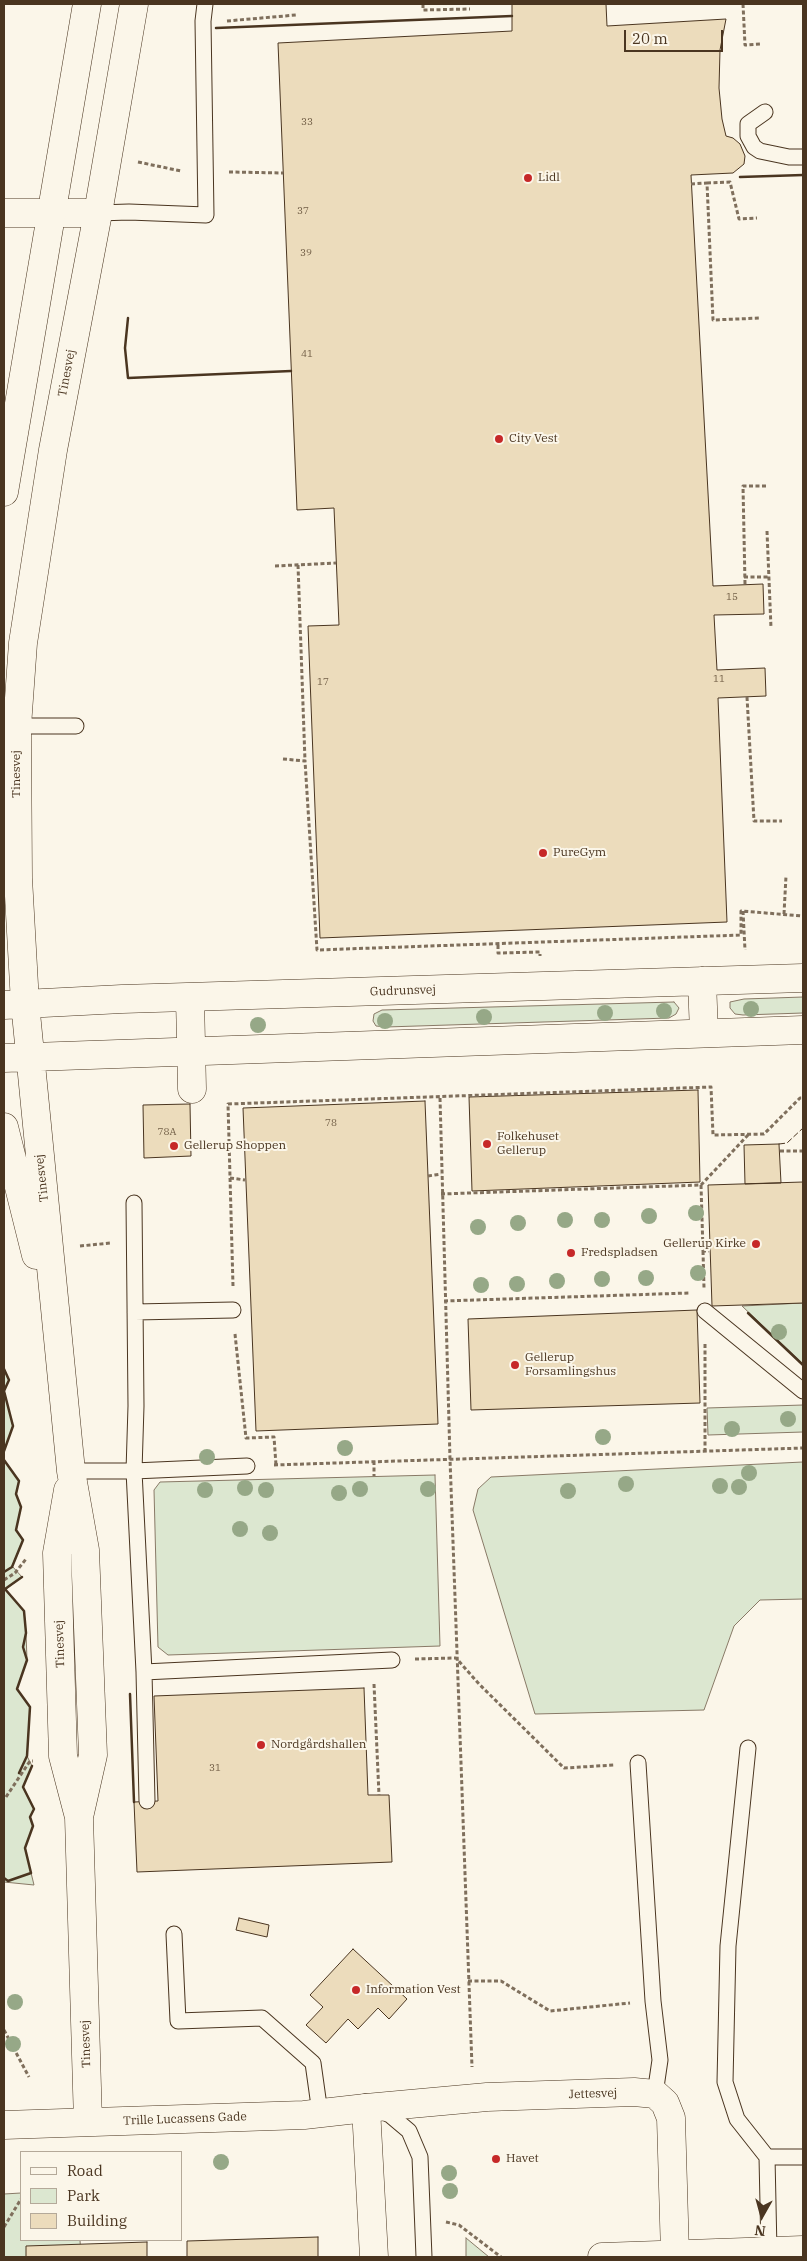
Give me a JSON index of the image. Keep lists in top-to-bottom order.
{
  "streets": {
    "street": [
      "Tinesvej",
      "Gudrunsvej",
      "Jettesvej",
      "Trille Lucassens Gade"
    ]
  },
  "crossings": [
    ["Tinesvej", "Gudrunsvej"],
    ["Tinesvej", "Trille Lucassens Gade"],
    ["Jettesvej", "Trille Lucassens Gade"]
  ],
  "places": [
    "Lidl",
    "City Vest",
    "PureGym",
    "Folkehuset Gellerup",
    "Gellerup Shoppen",
    "Gellerup Kirke",
    "Fredspladsen",
    "Gellerup Forsamlingshus",
    "Nordgårdshallen",
    "Information Vest",
    "Havet"
  ],
  "house_numbers": [
    "33",
    "37",
    "39",
    "41",
    "15",
    "11",
    "17",
    "78",
    "78A",
    "31"
  ],
  "legend": ["Road", "Park", "Building"],
  "scale_bar": "20 m",
  "north": "bottom"
}
